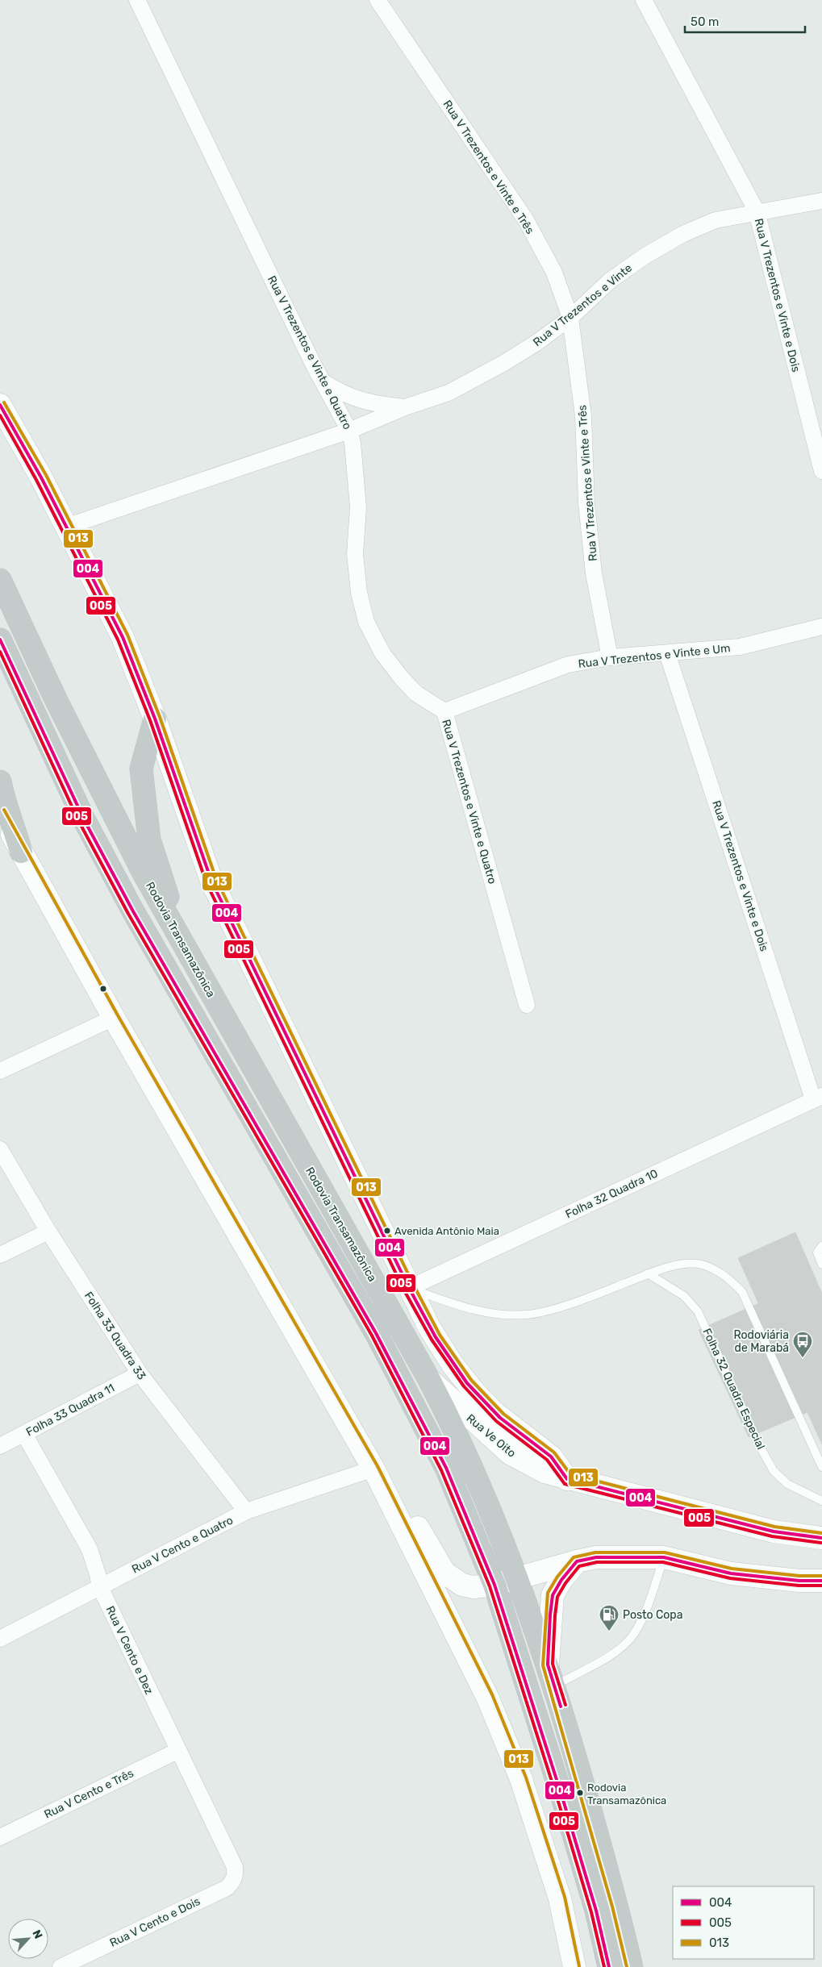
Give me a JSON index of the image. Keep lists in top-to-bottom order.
{
  "streets": {
    "highway": ["Rodovia Transamazônica"],
    "main road": ["Rua Ve Oito"],
    "street": [
      "Rua V Trezentos e Vinte e Três",
      "Rua V Trezentos e Vinte e Dois",
      "Rua V Trezentos e Vinte",
      "Rua V Trezentos e Vinte e Quatro",
      "Rua V Trezentos e Vinte e Um",
      "Folha 32 Quadra 10",
      "Folha 33 Quadra 33",
      "Folha 33 Quadra 11",
      "Rua V Cento e Quatro",
      "Rua V Cento e Dez",
      "Rua V Cento e Três",
      "Rua V Cento e Dois"
    ],
    "lane": ["Folha 32 Quadra Especial"]
  },
  "crossings": [
    ["Rua V Trezentos e Vinte e Três", "Rua V Trezentos e Vinte"],
    ["Rua V Trezentos e Vinte e Três", "Rua V Trezentos e Vinte e Um"],
    ["Rua V Trezentos e Vinte e Dois", "Rua V Trezentos e Vinte"],
    ["Rua V Trezentos e Vinte e Dois", "Rua V Trezentos e Vinte e Um"],
    ["Rua V Trezentos e Vinte e Dois", "Folha 32 Quadra 10"],
    ["Rua V Trezentos e Vinte", "Rua V Trezentos e Vinte e Quatro"],
    ["Rua V Trezentos e Vinte e Quatro", "Rua V Trezentos e Vinte e Um"],
    ["Rodovia Transamazônica", "Rua Ve Oito"],
    ["Folha 33 Quadra 33", "Folha 33 Quadra 11"],
    ["Folha 33 Quadra 33", "Rua V Cento e Quatro"],
    ["Folha 33 Quadra 11", "Rua V Cento e Dez"],
    ["Rua V Cento e Quatro", "Rua V Cento e Dez"],
    ["Rua V Cento e Dez", "Rua V Cento e Três"],
    ["Rua V Cento e Dez", "Rua V Cento e Dois"]
  ],
  "places": {
    "other": ["Avenida Antônio Maia", "Rodovia Transamazônica"],
    "bus stop": ["Rodoviária de Marabá"],
    "fuel station": ["Posto Copa"]
  },
  "lines": ["transit line 013", "transit line 004", "transit line 005"],
  "legend": ["004", "005", "013"],
  "scale_bar": "50 m",
  "north": "top right"
}
